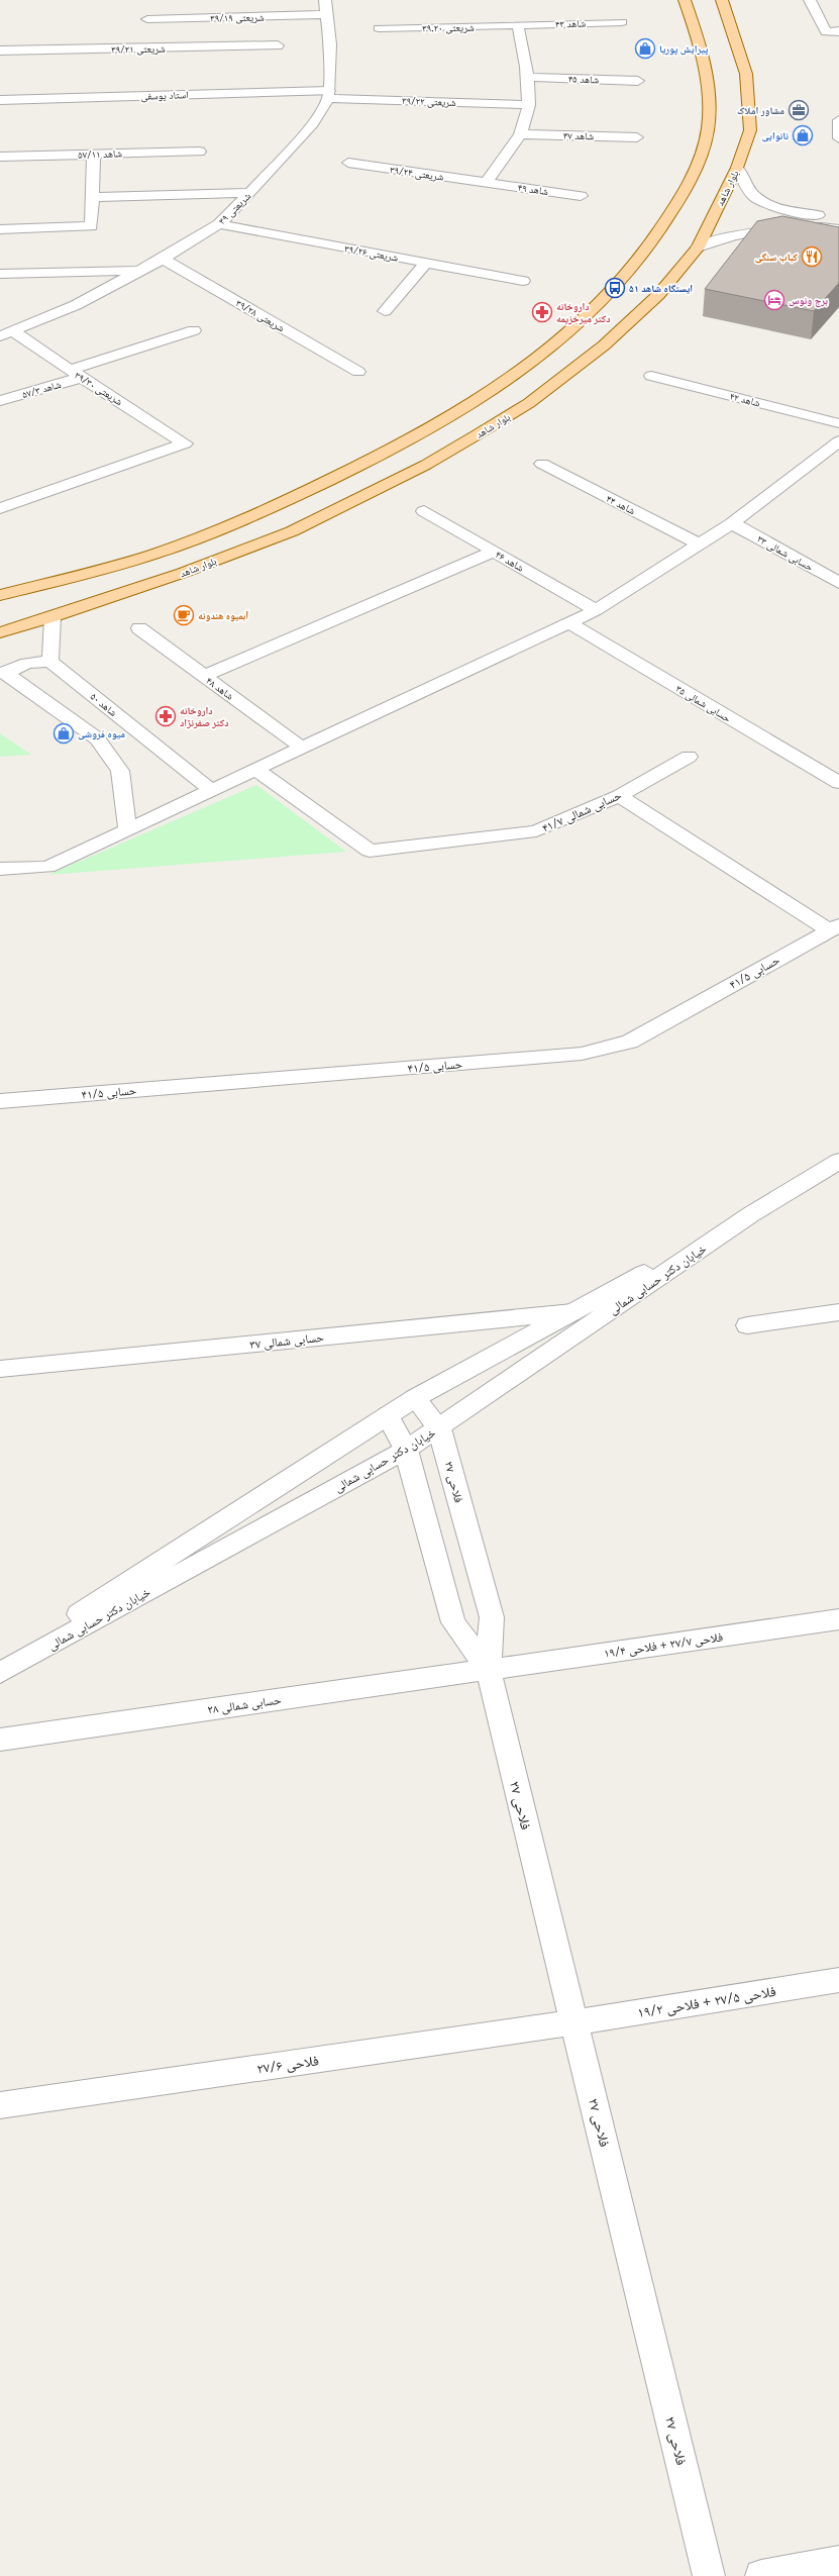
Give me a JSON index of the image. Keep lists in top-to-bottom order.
{
  "streets": {
    "main road": ["بلوار شاهد"],
    "street": [
      "شریعتی ۳۹/۱۹",
      "شاهد ۴۳",
      "شریعتی ۳۹.۲۰",
      "شریعتی ۳۹/۲۱",
      "شاهد ۴۵",
      "استاد یوسفی",
      "شریعتی ۳۹/۲۲",
      "شاهد ۴۷",
      "شاهد ۵۷/۱۱",
      "شریعتی ۳۹/۲۴",
      "شاهد ۴۹",
      "شریعتی ۳۹",
      "شریعتی ۳۹/۲۶",
      "شریعتی ۳۹/۲۸",
      "شریعتی ۳۹/۳۰",
      "شاهد ۵۷/۳",
      "شاهد ۴۲",
      "شاهد ۴۴",
      "حسابی شمالی ۳۳",
      "شاهد ۴۶",
      "شاهد ۴۸",
      "حسابی شمالی ۳۵",
      "شاهد ۵۰",
      "حسابی شمالی ۴۱/۷",
      "حسابی ۴۱/۵",
      "خیابان دکتر حسابی شمالی",
      "حسابی شمالی ۳۷",
      "فلاحی ۲۷",
      "فلاحی ۲۷/۷ + فلاحی ۱۹/۴",
      "حسابی شمالی ۲۸",
      "فلاحی ۲۷/۵ + فلاحی ۱۹/۲",
      "فلاحی ۲۷/۶"
    ]
  },
  "crossings": [
    ["شریعتی ۳۹/۱۹", "شریعتی ۳۹"],
    ["شاهد ۴۳", "شریعتی ۳۹.۲۰"],
    ["استاد یوسفی", "شریعتی ۳۹/۲۲"],
    ["استاد یوسفی", "شریعتی ۳۹"],
    ["شریعتی ۳۹/۲۲", "شریعتی ۳۹"],
    ["شریعتی ۳۹/۲۴", "شاهد ۴۹"],
    ["شریعتی ۳۹", "شریعتی ۳۹/۲۶"],
    ["شریعتی ۳۹", "شریعتی ۳۹/۲۸"],
    ["شریعتی ۳۹", "شریعتی ۳۹/۳۰"],
    ["شریعتی ۳۹/۳۰", "شاهد ۵۷/۳"],
    ["خیابان دکتر حسابی شمالی", "حسابی شمالی ۳۷"],
    ["خیابان دکتر حسابی شمالی", "فلاحی ۲۷"],
    ["فلاحی ۲۷", "فلاحی ۲۷/۷ + فلاحی ۱۹/۴"],
    ["فلاحی ۲۷", "حسابی شمالی ۲۸"],
    ["فلاحی ۲۷", "فلاحی ۲۷/۵ + فلاحی ۱۹/۲"],
    ["فلاحی ۲۷", "فلاحی ۲۷/۶"],
    ["فلاحی ۲۷/۷ + فلاحی ۱۹/۴", "حسابی شمالی ۲۸"],
    ["فلاحی ۲۷/۵ + فلاحی ۱۹/۲", "فلاحی ۲۷/۶"]
  ],
  "places": {
    "shop": ["پیرایش پوریا", "نانوایی", "میوه فروشی"],
    "office": ["مشاور املاک"],
    "restaurant": ["کباب سنگی"],
    "bus stop": ["ایستگاه شاهد ۵۱"],
    "hotel": ["برج ونوس"],
    "pharmacy": ["داروخانه دکتر میرخزیمه", "داروخانه دکتر صفرنژاد"],
    "cafe": ["آبمیوه هندونه"]
  }
}
